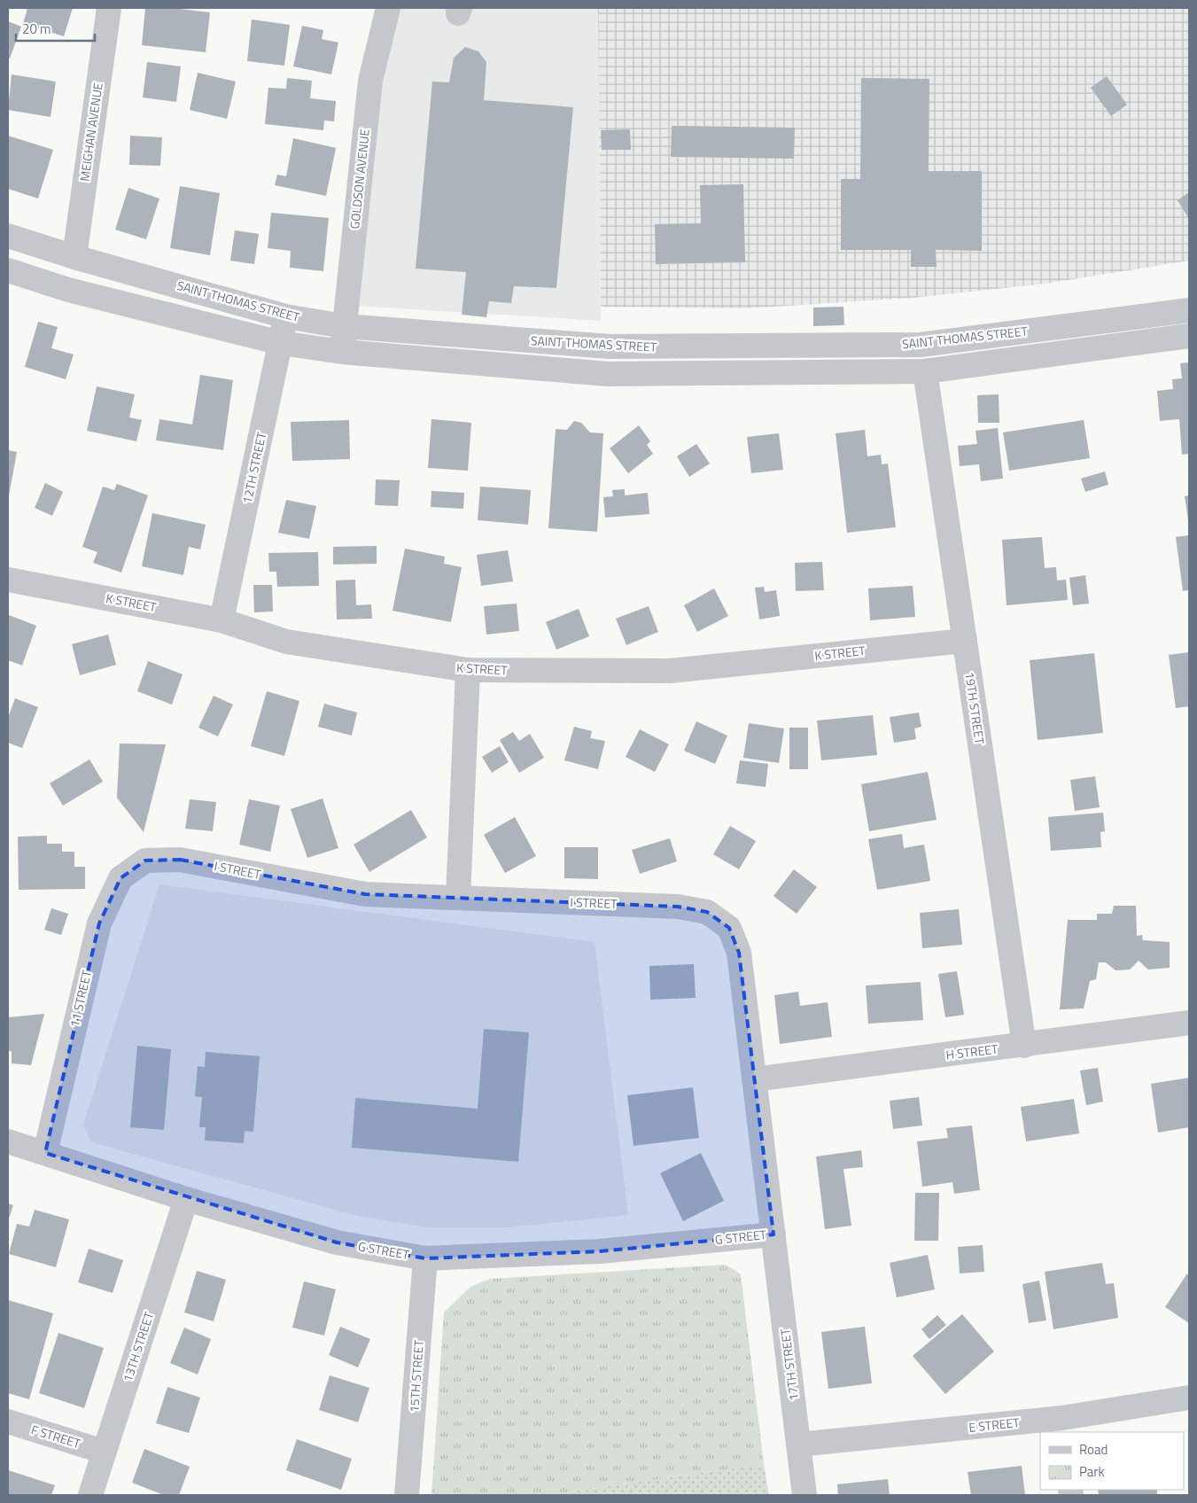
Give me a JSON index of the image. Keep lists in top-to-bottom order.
{
  "streets": {
    "street": [
      "MEIGHAN AVENUE",
      "GOLDSON AVENUE",
      "SAINT THOMAS STREET",
      "12TH STREET",
      "K STREET",
      "19TH STREET",
      "I STREET",
      "11 STREET",
      "H STREET",
      "G STREET",
      "13TH STREET",
      "17TH STREET",
      "15TH STREET",
      "E STREET",
      "F STREET"
    ]
  },
  "crossings": [
    ["MEIGHAN AVENUE", "SAINT THOMAS STREET"],
    ["GOLDSON AVENUE", "SAINT THOMAS STREET"],
    ["SAINT THOMAS STREET", "12TH STREET"],
    ["12TH STREET", "K STREET"],
    ["K STREET", "19TH STREET"],
    ["19TH STREET", "H STREET"],
    ["I STREET", "11 STREET"],
    ["I STREET", "H STREET"],
    ["I STREET", "G STREET"],
    ["I STREET", "17TH STREET"],
    ["11 STREET", "G STREET"],
    ["G STREET", "13TH STREET"],
    ["G STREET", "17TH STREET"],
    ["G STREET", "15TH STREET"],
    ["13TH STREET", "F STREET"],
    ["17TH STREET", "E STREET"]
  ],
  "legend": ["Road", "Park"],
  "scale_bar": "20 m"
}
